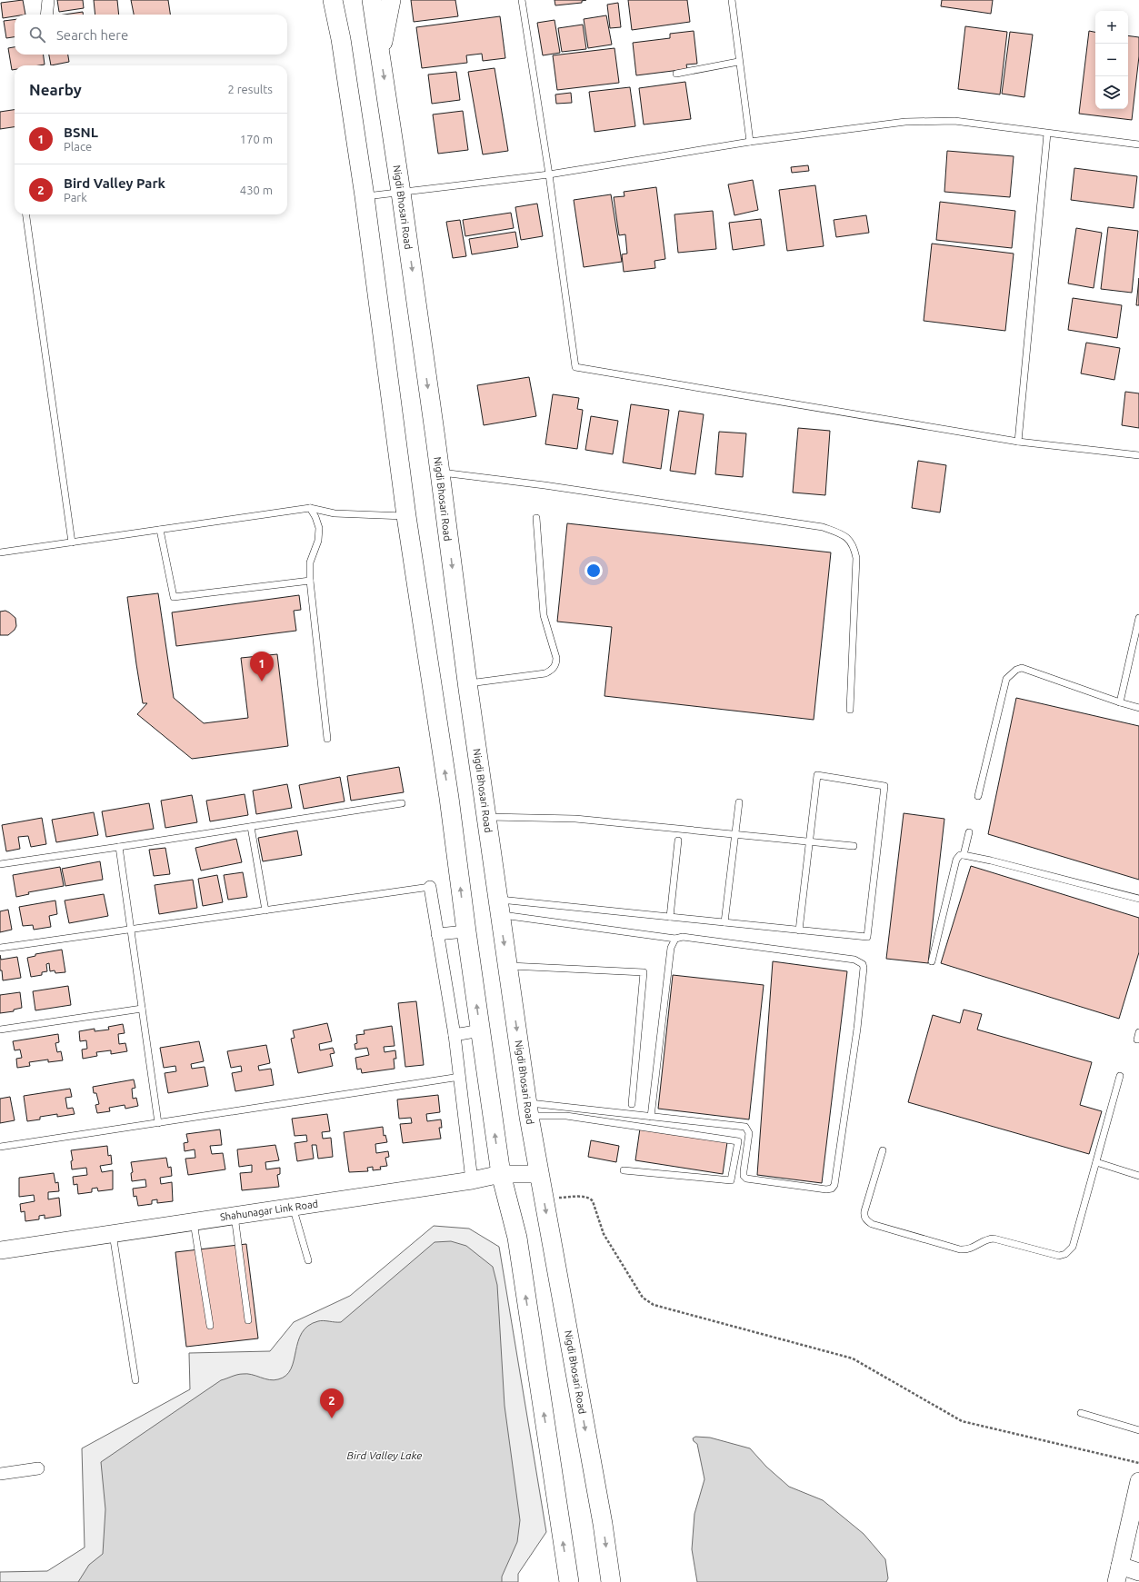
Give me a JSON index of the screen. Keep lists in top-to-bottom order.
{
  "streets": {
    "main road": ["Nigdi Bhosari Road"],
    "street": ["Shahunagar Link Road"]
  },
  "crossings": [
    ["Nigdi Bhosari Road", "Shahunagar Link Road"]
  ],
  "water": ["Bird Valley Lake"],
  "page": {
    "map_buttons": ["+", "−"],
    "search": "Search here",
    "heading": ["Nearby", "2 results"],
    "list": [
      {
        "mark": "1",
        "name": "BSNL",
        "note": "Place",
        "value": "170 m"
      },
      {
        "mark": "2",
        "name": "Bird Valley Park",
        "note": "Park",
        "value": "430 m"
      }
    ],
    "pins": ["1", "2"]
  }
}
